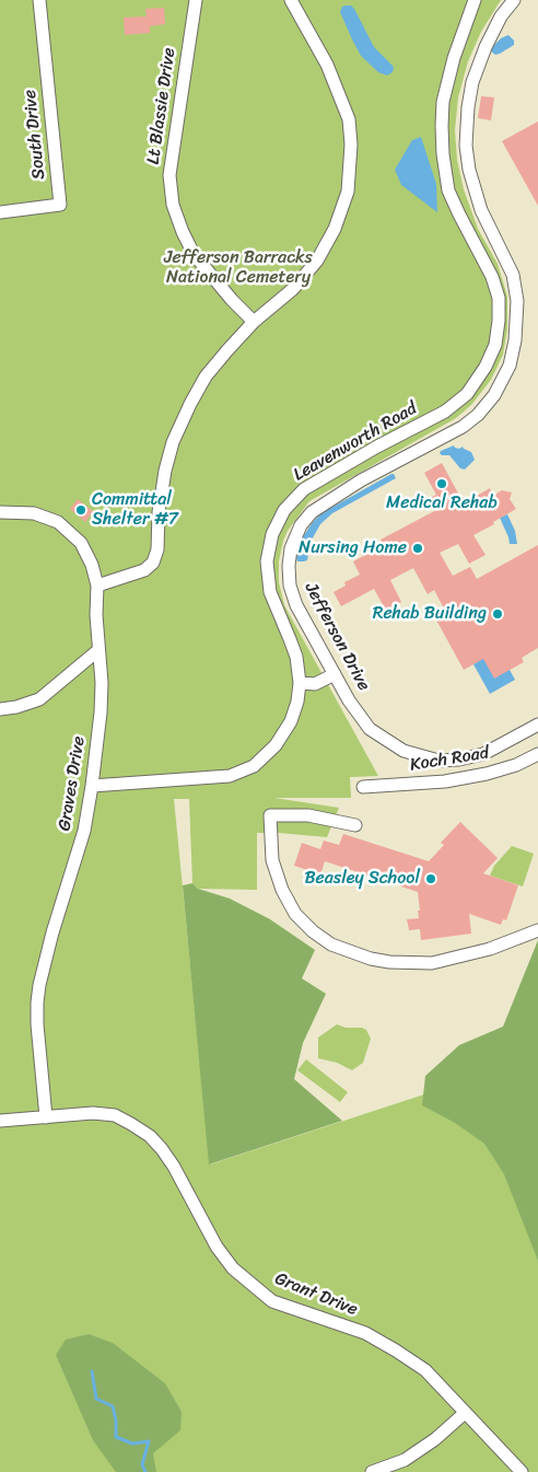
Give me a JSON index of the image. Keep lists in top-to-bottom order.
{
  "streets": {
    "street": [
      "Lt Blassie Drive",
      "South Drive",
      "Leavenworth Road",
      "Jefferson Drive",
      "Koch Road",
      "Graves Drive",
      "Grant Drive"
    ]
  },
  "crossings": [
    ["Leavenworth Road", "Graves Drive"],
    ["Graves Drive", "Grant Drive"]
  ],
  "parks": ["Jefferson Barracks National Cemetery"],
  "places": [
    "Medical Rehab",
    "Committal Shelter #7",
    "Nursing Home",
    "Rehab Building",
    "Beasley School"
  ]
}
